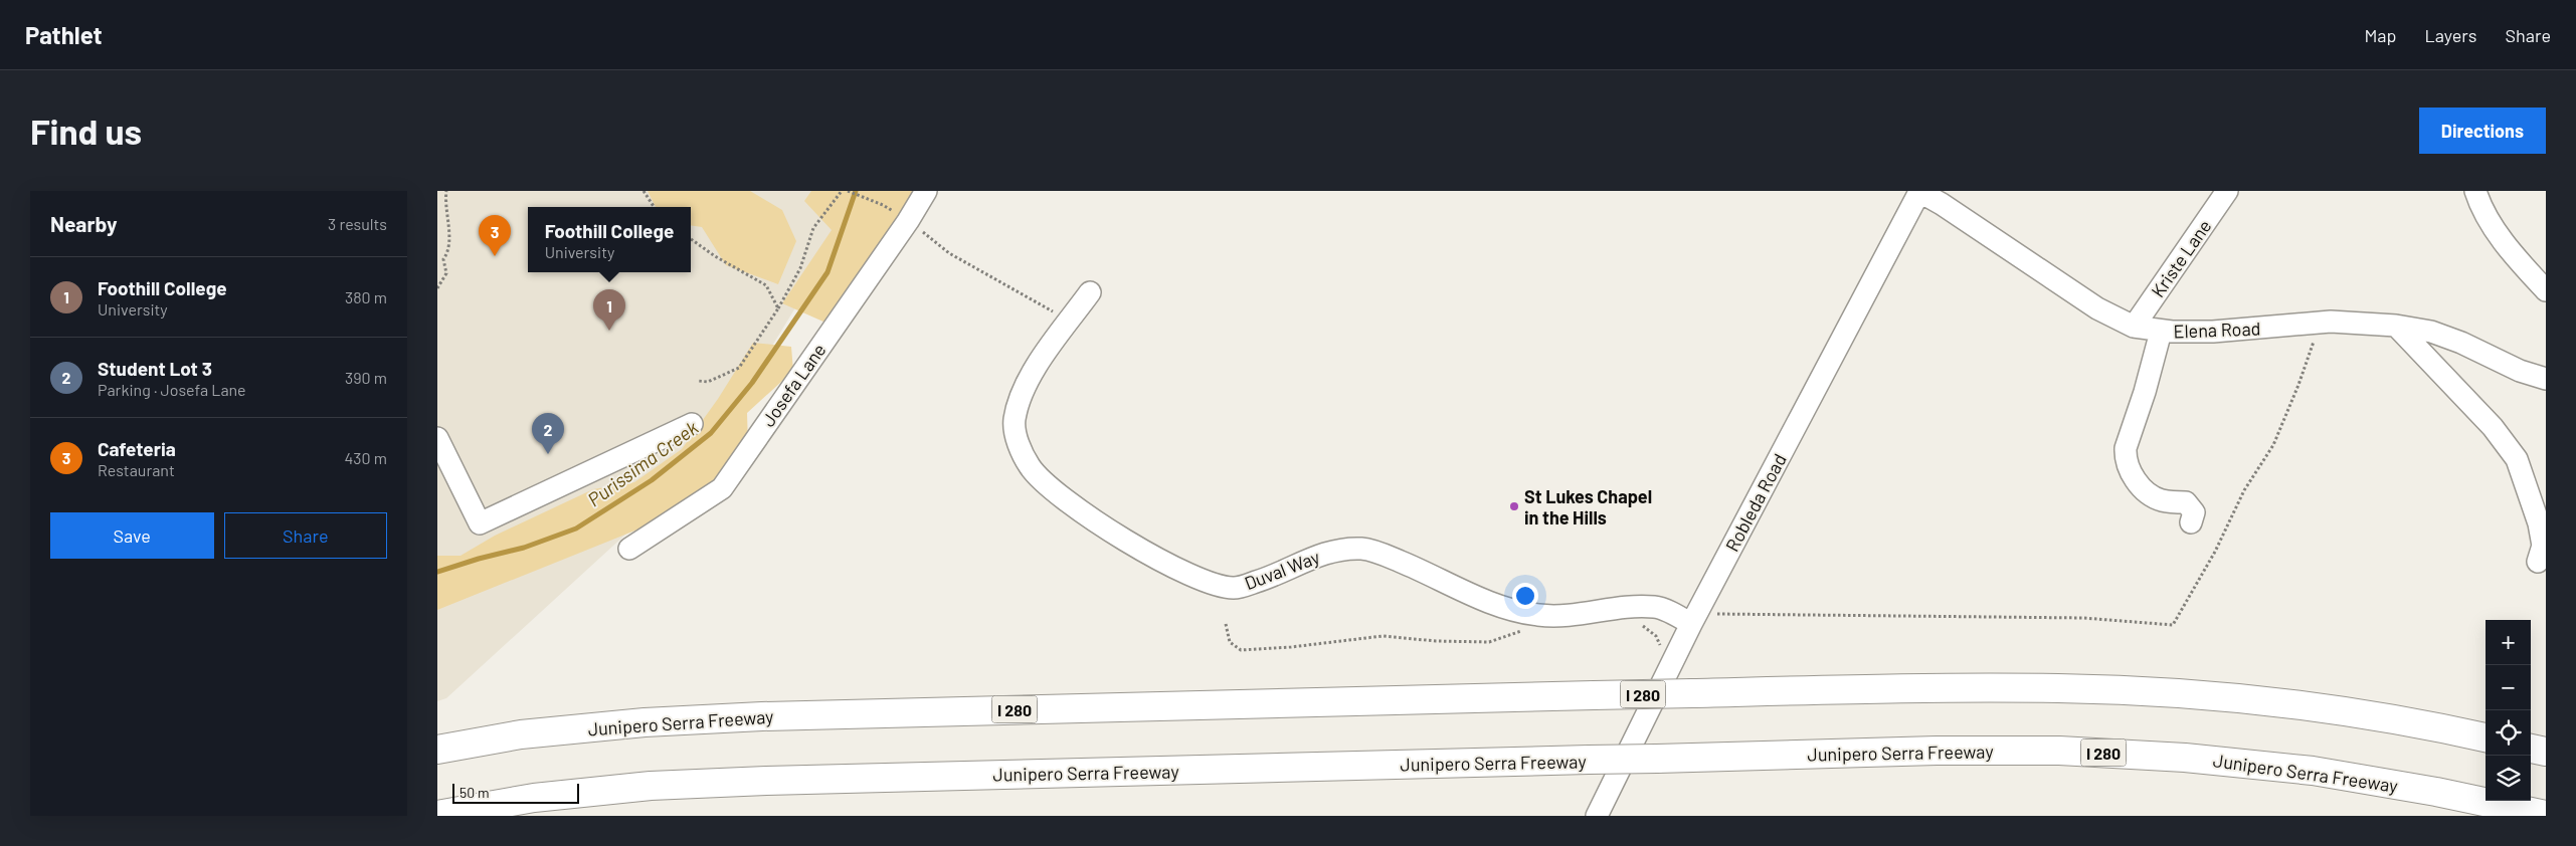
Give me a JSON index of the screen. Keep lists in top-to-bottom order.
{
  "streets": {
    "highway": ["I 280", "Junipero Serra Freeway"],
    "street": [
      "Kriste Lane",
      "Elena Road",
      "Josefa Lane",
      "Robleda Road",
      "Duval Way"
    ]
  },
  "crossings": [
    ["Kriste Lane", "Elena Road"],
    ["Elena Road", "Robleda Road"],
    ["Robleda Road", "Duval Way"]
  ],
  "water": ["Purissima Creek"],
  "places": ["St Lukes Chapel in the Hills"],
  "scale_bar": "50 m",
  "page": {
    "header": "Pathlet",
    "nav": ["Map", "Layers", "Share"],
    "buttons": [
      "Directions",
      ["Save", "Share"]
    ],
    "title": "Find us",
    "heading": ["Nearby", "3 results"],
    "popup": ["Foothill College", "University"],
    "pins": ["3", "1", "2"],
    "list": [
      {
        "mark": "1",
        "name": "Foothill College",
        "note": "University",
        "value": "380 m"
      },
      {
        "mark": "2",
        "name": "Student Lot 3",
        "note": "Parking · Josefa Lane",
        "value": "390 m"
      },
      {
        "mark": "3",
        "name": "Cafeteria",
        "note": "Restaurant",
        "value": "430 m"
      }
    ],
    "map_buttons": ["+", "−"],
    "scale": "50 m"
  }
}
